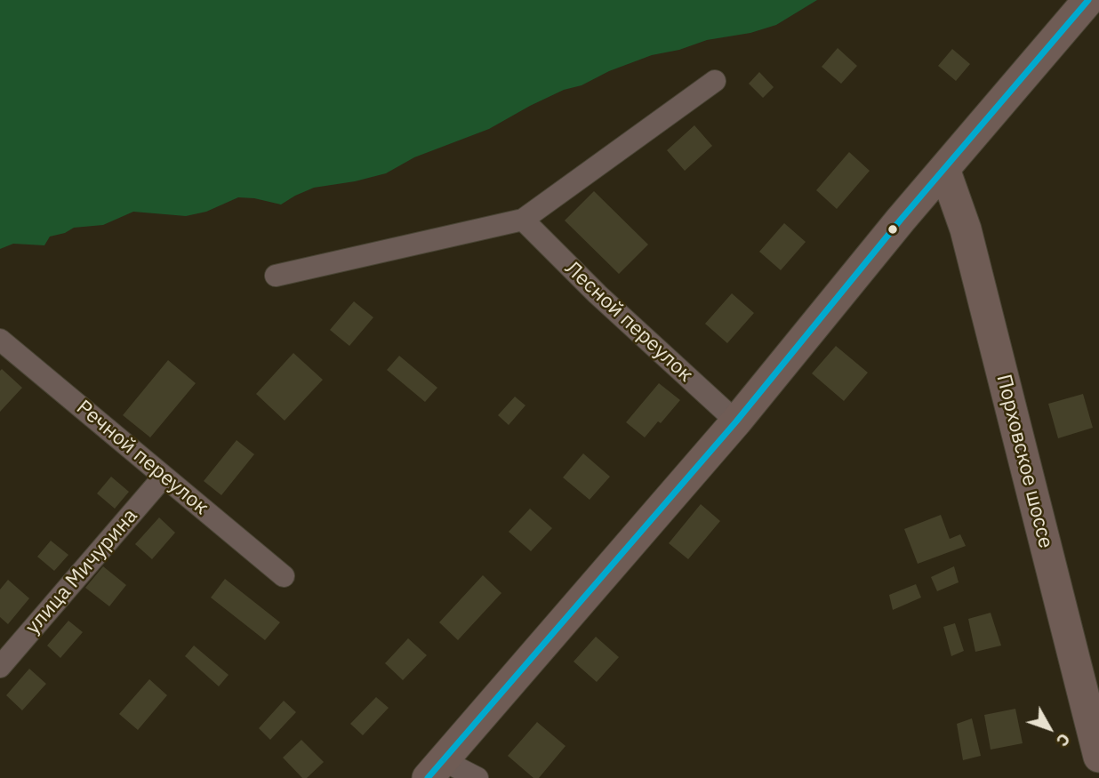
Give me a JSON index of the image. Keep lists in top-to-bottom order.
{
  "streets": {
    "main road": ["Порховское шоссе"],
    "street": ["Лесной переулок", "Речной переулок", "улица Мичурина"]
  },
  "crossings": [
    ["Речной переулок", "улица Мичурина"]
  ],
  "north": "bottom right"
}
